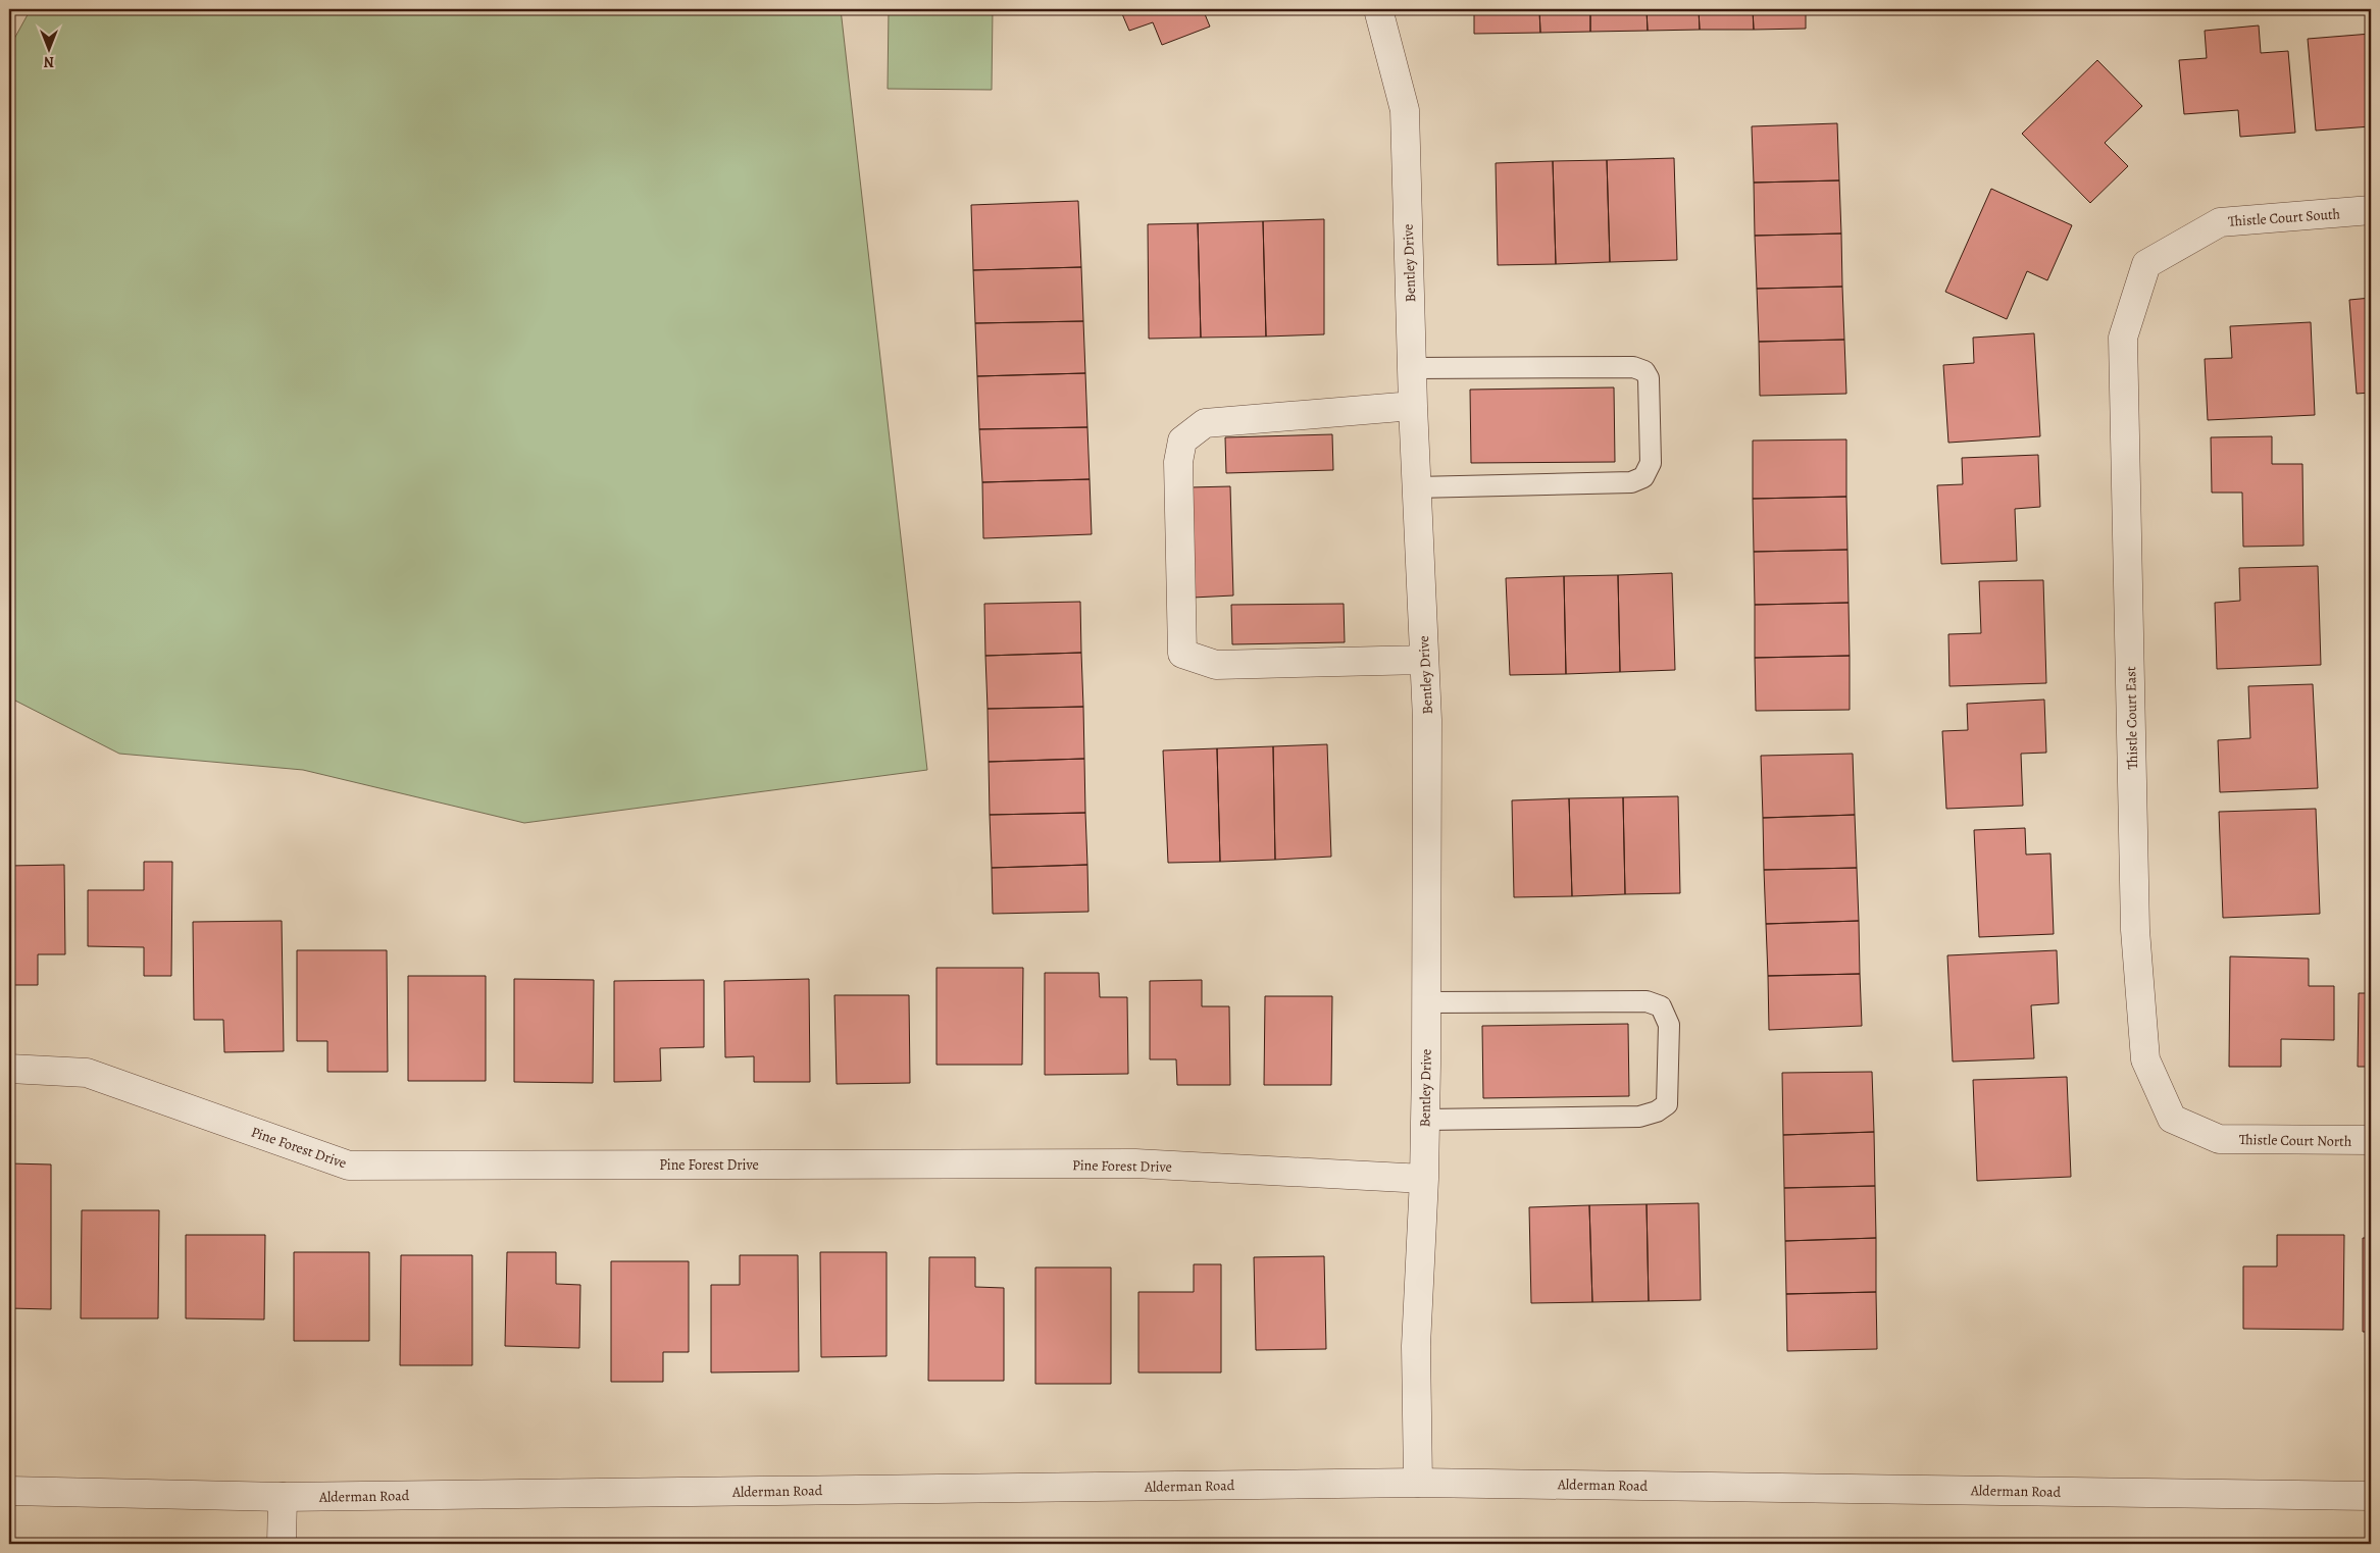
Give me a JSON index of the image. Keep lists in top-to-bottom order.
{
  "streets": {
    "street": [
      "Thistle Court South",
      "Bentley Drive",
      "Thistle Court East",
      "Thistle Court North",
      "Pine Forest Drive",
      "Alderman Road"
    ]
  },
  "crossings": [
    ["Thistle Court South", "Thistle Court East"],
    ["Bentley Drive", "Pine Forest Drive"],
    ["Bentley Drive", "Alderman Road"],
    ["Thistle Court East", "Thistle Court North"]
  ],
  "north": "bottom"
}
